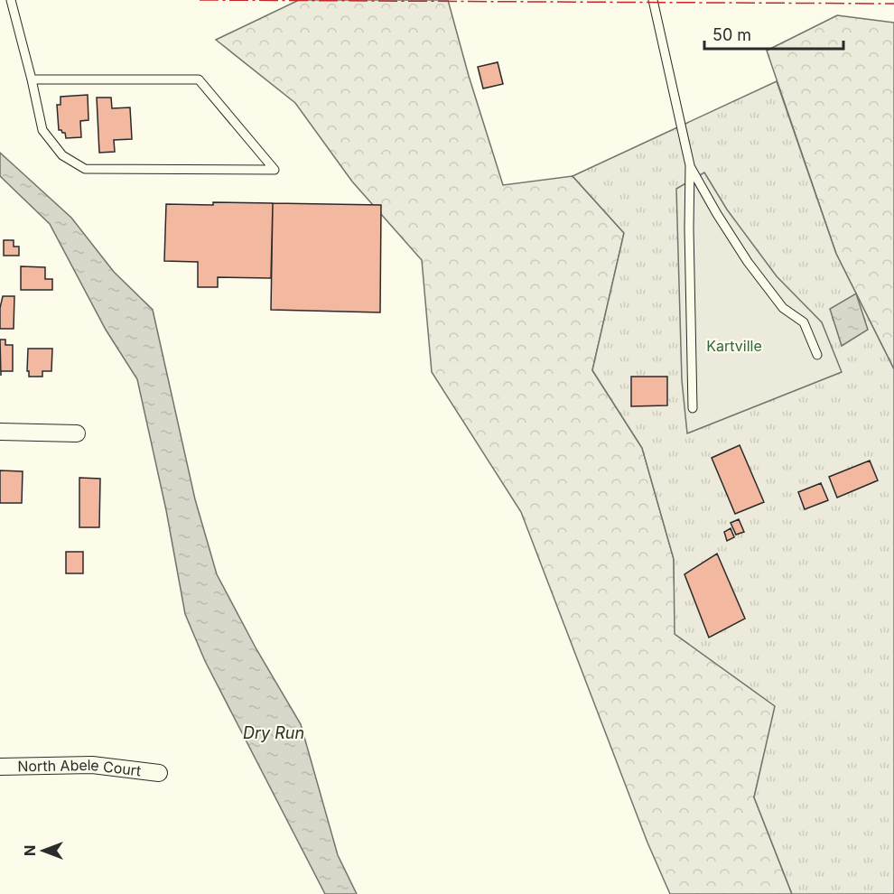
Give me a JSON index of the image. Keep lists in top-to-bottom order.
{
  "streets": {
    "street": ["North Abele Court"]
  },
  "water": ["Dry Run"],
  "parks": ["Kartville"],
  "scale_bar": "50 m",
  "north": "left"
}
